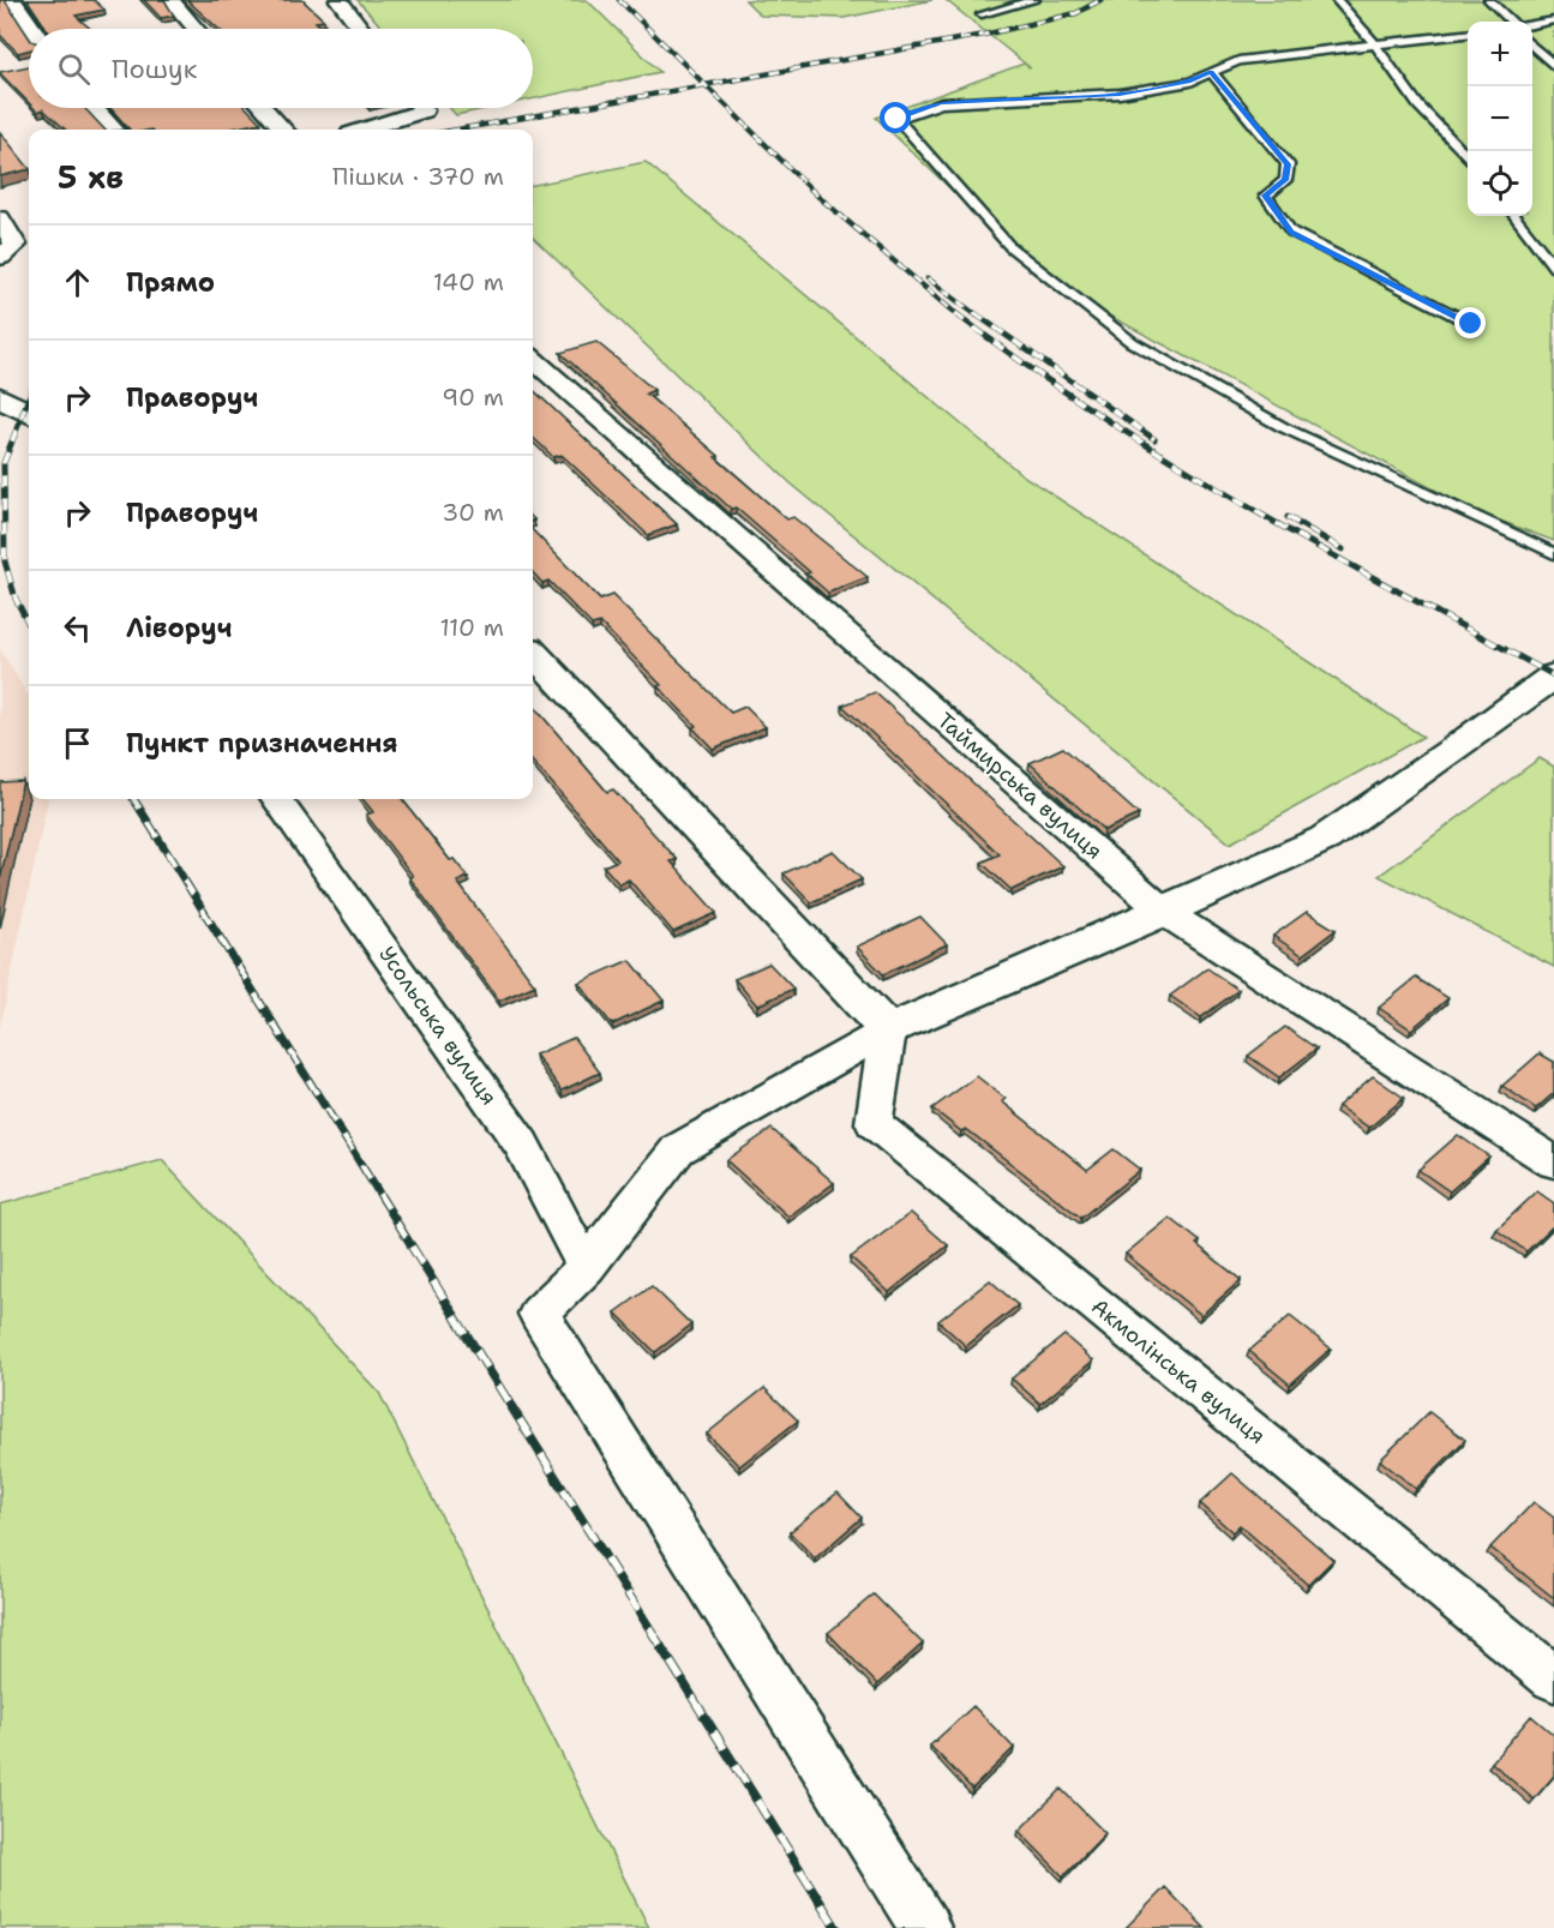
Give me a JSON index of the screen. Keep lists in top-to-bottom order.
{
  "streets": {
    "street": ["Таймирська вулиця", "Усольська вулиця", "Акмолiнська вулиця"]
  },
  "page": {
    "map_buttons": ["+", "−"],
    "search": "Пошук",
    "heading": ["5 хв", "Пішки · 370 m"],
    "list": [
      ["Прямо", "140 m"],
      ["Праворуч", "90 m"],
      ["Праворуч", "30 m"],
      ["Ліворуч", "110 m"],
      "Пункт призначення"
    ]
  }
}
